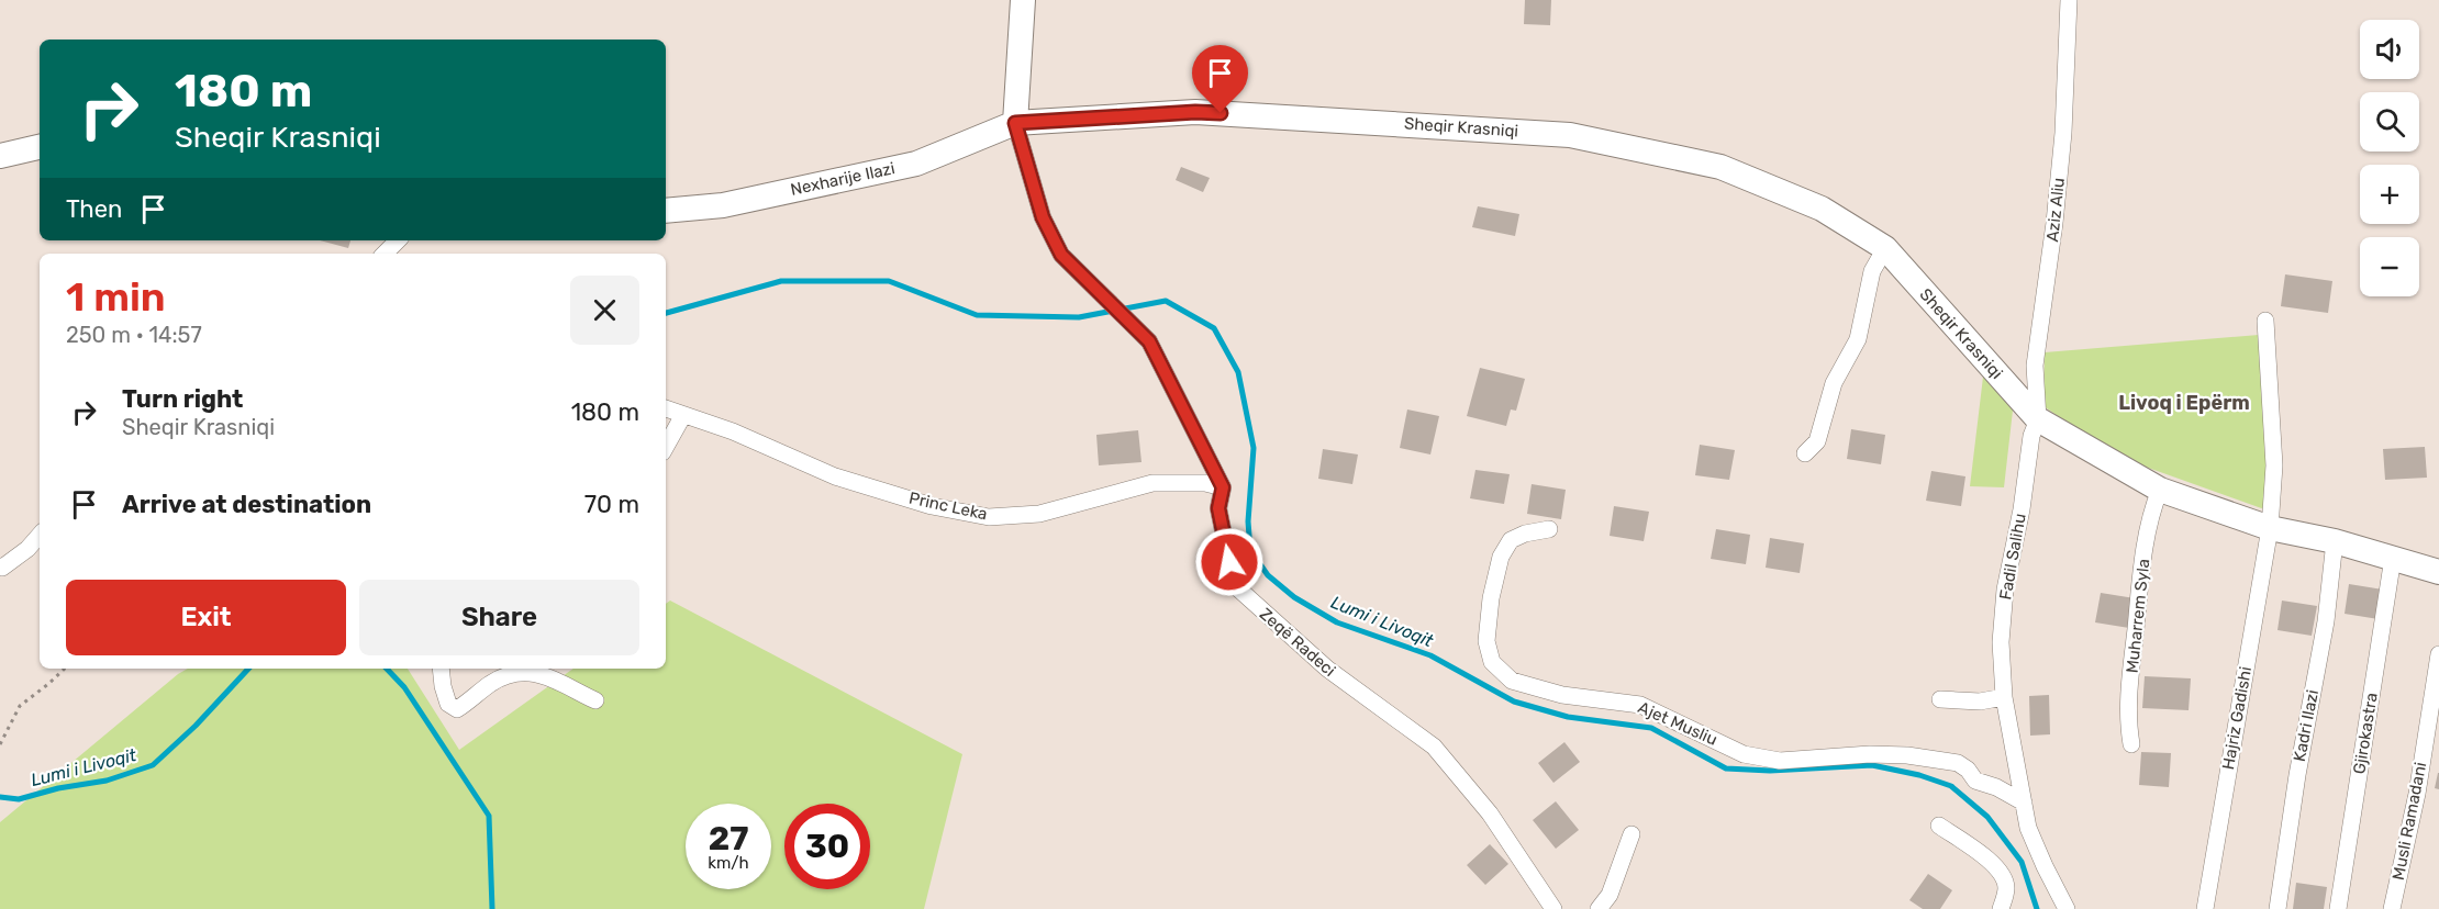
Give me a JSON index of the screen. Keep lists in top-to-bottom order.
{
  "streets": {
    "street": [
      "Sheqir Krasniqi",
      "Nexharije Ilazi",
      "Aziz Aliu",
      "Princ Leka",
      "Fadil Salihu",
      "Muharrem Syla",
      "Zeqë Radeci",
      "Hajriz Gadishi",
      "Ajet Musliu",
      "Kadri Ilazi",
      "Gjirokastra",
      "Musli Ramadani"
    ]
  },
  "crossings": [
    ["Sheqir Krasniqi", "Nexharije Ilazi"],
    ["Sheqir Krasniqi", "Aziz Aliu"],
    ["Sheqir Krasniqi", "Fadil Salihu"],
    ["Aziz Aliu", "Fadil Salihu"],
    ["Princ Leka", "Zeqë Radeci"],
    ["Fadil Salihu", "Ajet Musliu"]
  ],
  "districts": ["Livoq i Epërm"],
  "water": ["Lumi i Livoqit"],
  "page": {
    "map_buttons": ["+", "−"],
    "turn": ["180 m", "Sheqir Krasniqi"],
    "then": "Then",
    "heading": ["1 min", "250 m · 14:57"],
    "list": [
      {
        "name": "Turn right",
        "note": "Sheqir Krasniqi",
        "value": "180 m"
      },
      {
        "name": "Arrive at destination",
        "value": "70 m"
      }
    ],
    "buttons": ["Exit", "Share"],
    "speed": "27 km/h",
    "limit": "30"
  }
}
